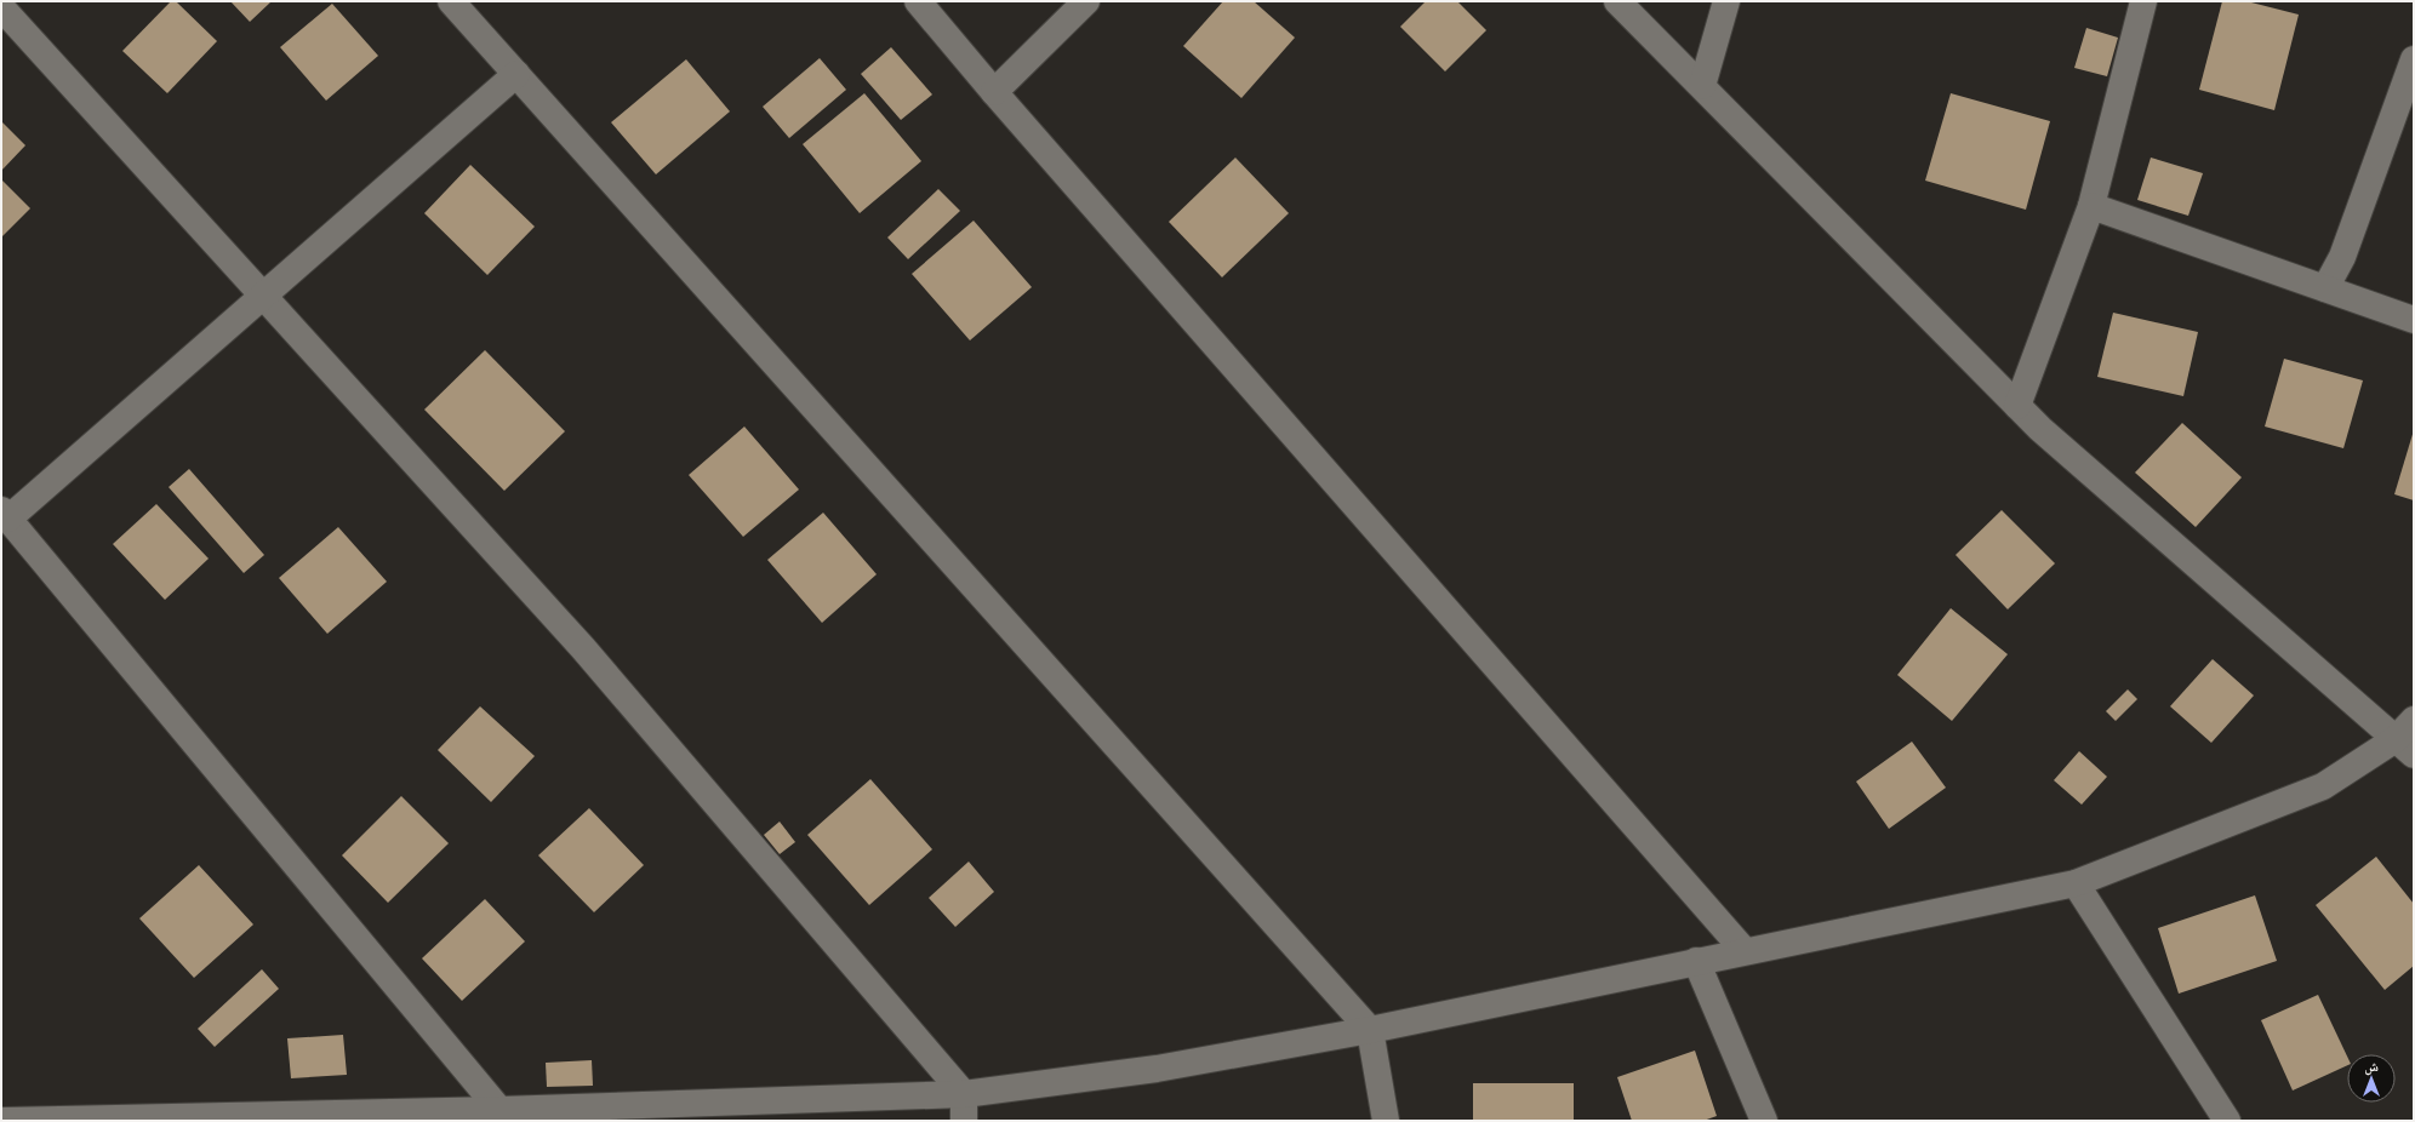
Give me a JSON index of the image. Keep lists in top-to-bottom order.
{
  "north": "top"
}
